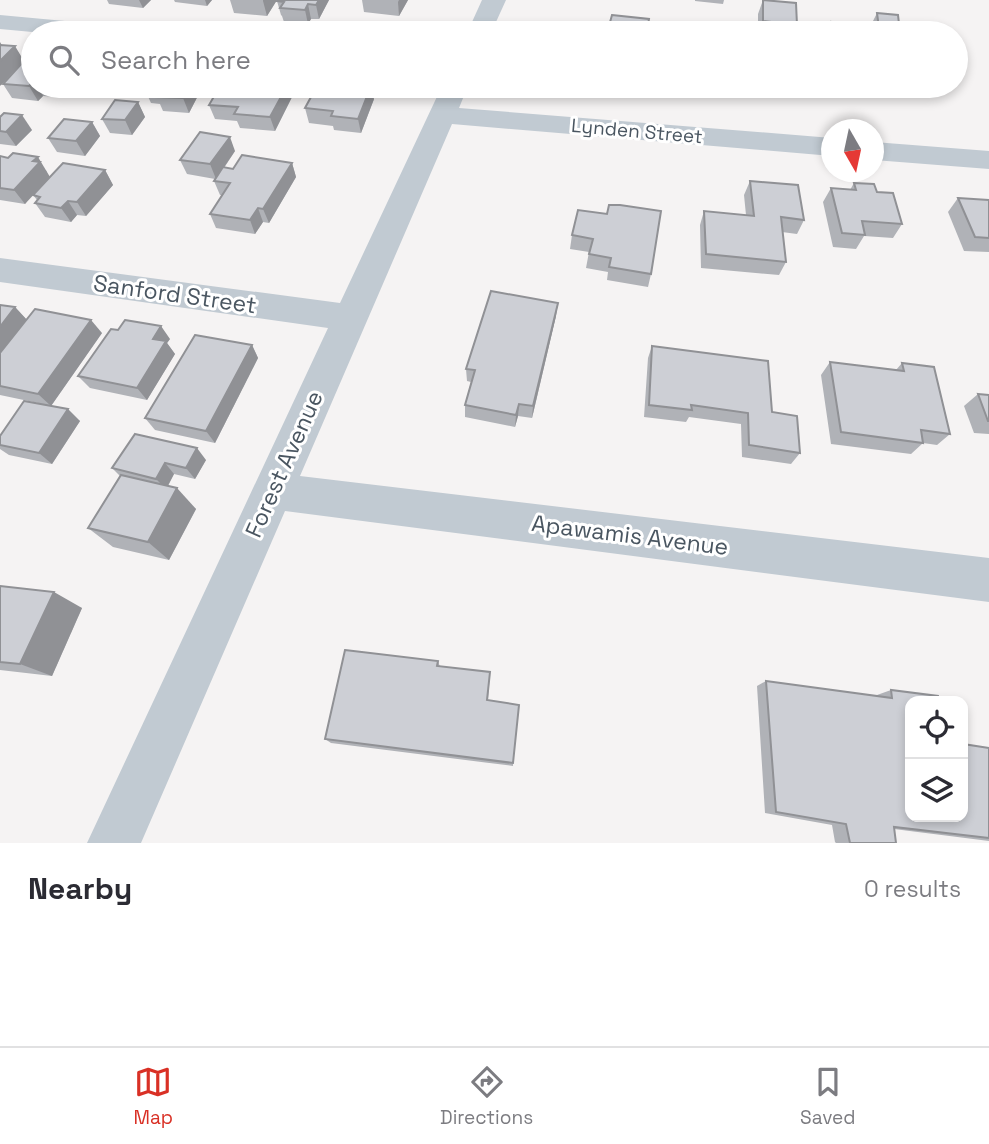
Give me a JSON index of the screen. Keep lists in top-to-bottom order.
{
  "streets": {
    "street": [
      "Lynden Street",
      "Sanford Street",
      "Forest Avenue",
      "Apawamis Avenue"
    ]
  },
  "crossings": [
    ["Lynden Street", "Forest Avenue"],
    ["Sanford Street", "Forest Avenue"],
    ["Forest Avenue", "Apawamis Avenue"]
  ],
  "north": "bottom",
  "page": {
    "search": "Search here",
    "heading": ["Nearby", "0 results"],
    "nav": ["Map", "Directions", "Saved"]
  }
}
